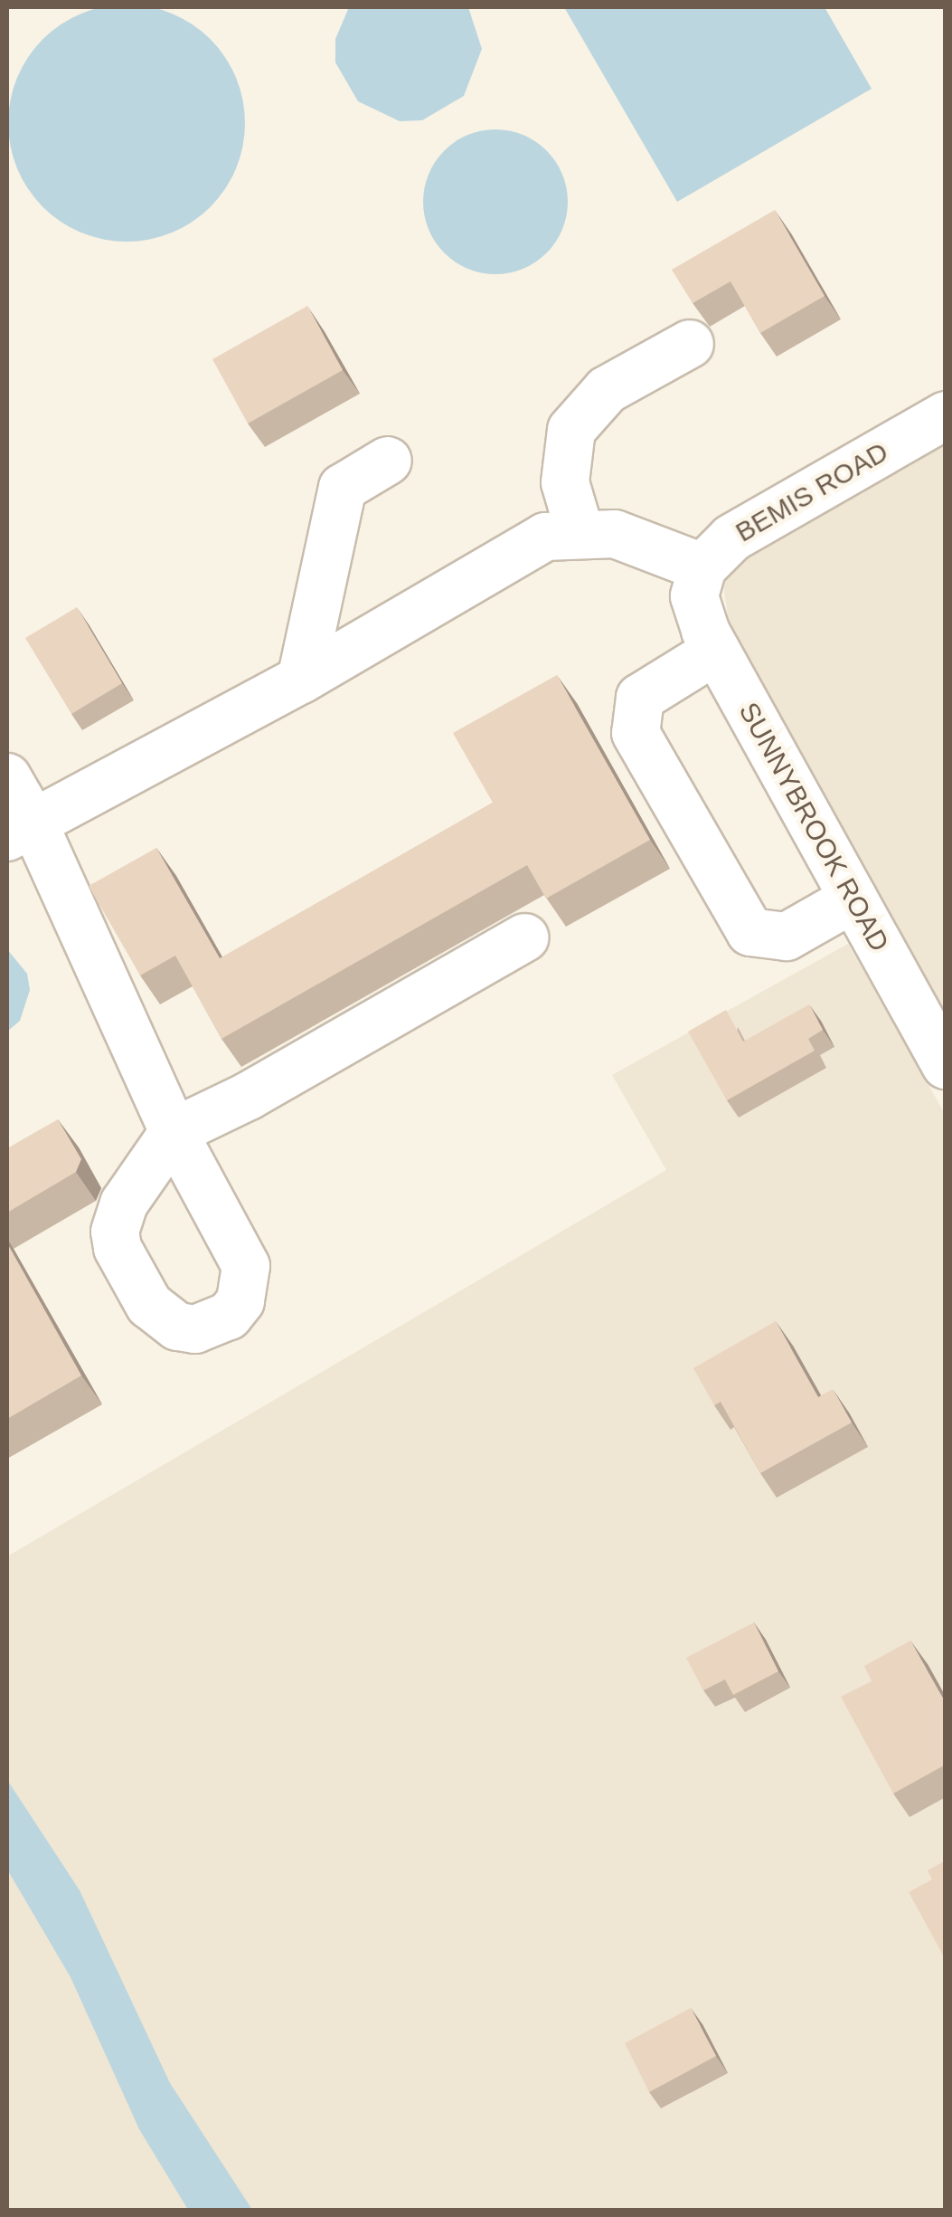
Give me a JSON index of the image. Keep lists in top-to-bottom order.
{
  "streets": {
    "street": ["BEMIS ROAD", "SUNNYBROOK ROAD"]
  },
  "crossings": [
    ["BEMIS ROAD", "SUNNYBROOK ROAD"]
  ]
}
